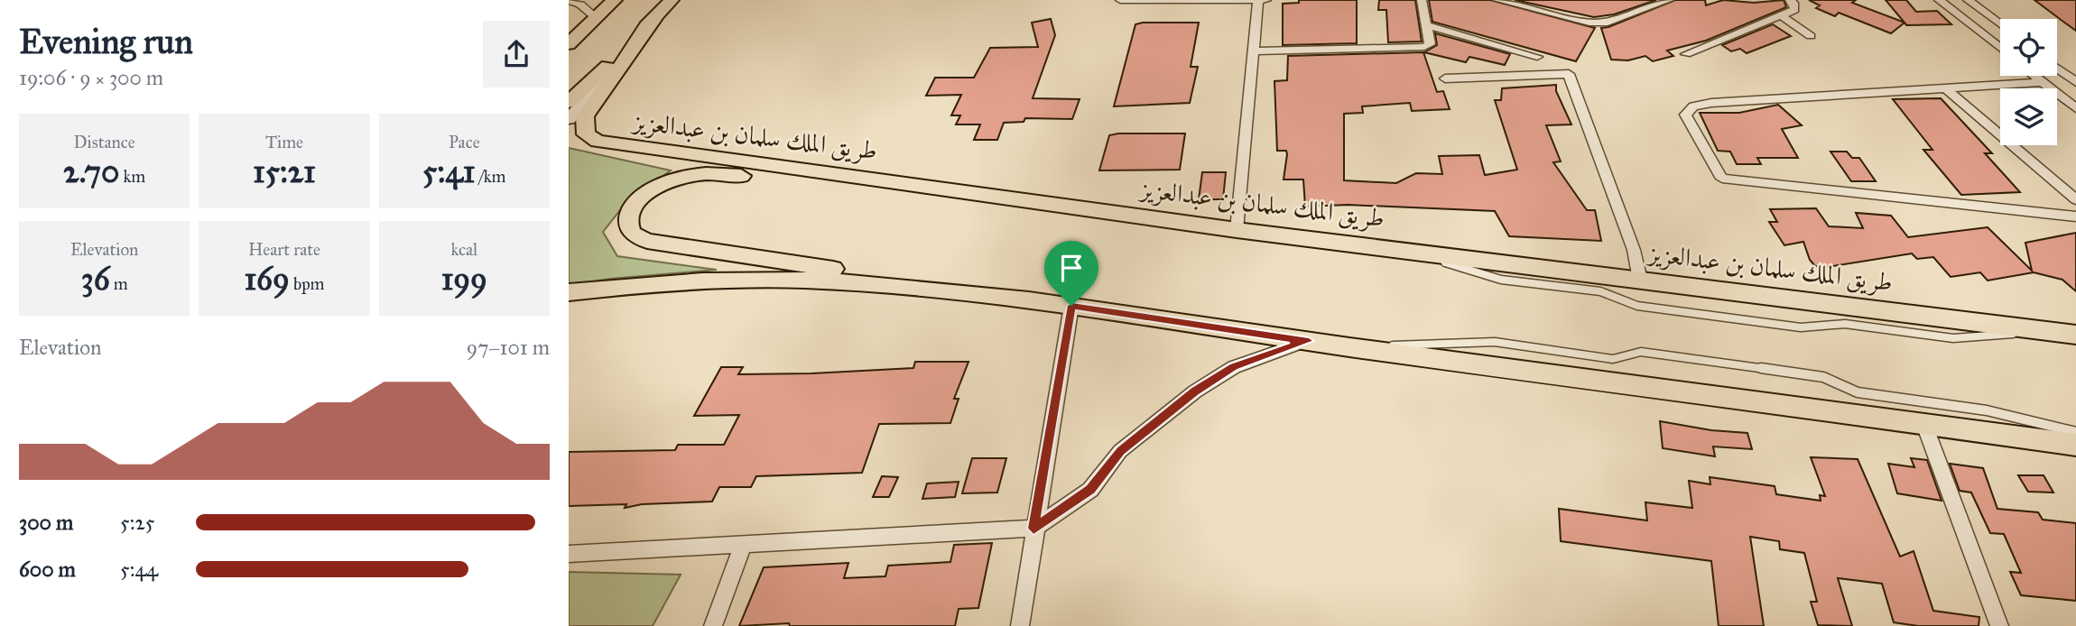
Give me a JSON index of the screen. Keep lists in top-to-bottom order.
{
  "streets": {
    "main road": ["طريق الملك سلمان بن عبدالعزيز"]
  },
  "page": {
    "heading": ["Evening run", "19:06 · 9 × 300 m"],
    "stats": [
      ["Distance", "2.70 km"],
      ["Time", "15:21"],
      ["Pace", "5:41 /km"],
      ["Elevation", "36 m"],
      ["Heart rate", "169 bpm"],
      ["kcal", "199"]
    ],
    "chart": ["Elevation", "97–101 m"],
    "list": [
      {
        "name": "300 m",
        "note": "5:25"
      },
      {
        "name": "600 m",
        "note": "5:44"
      }
    ]
  }
}
